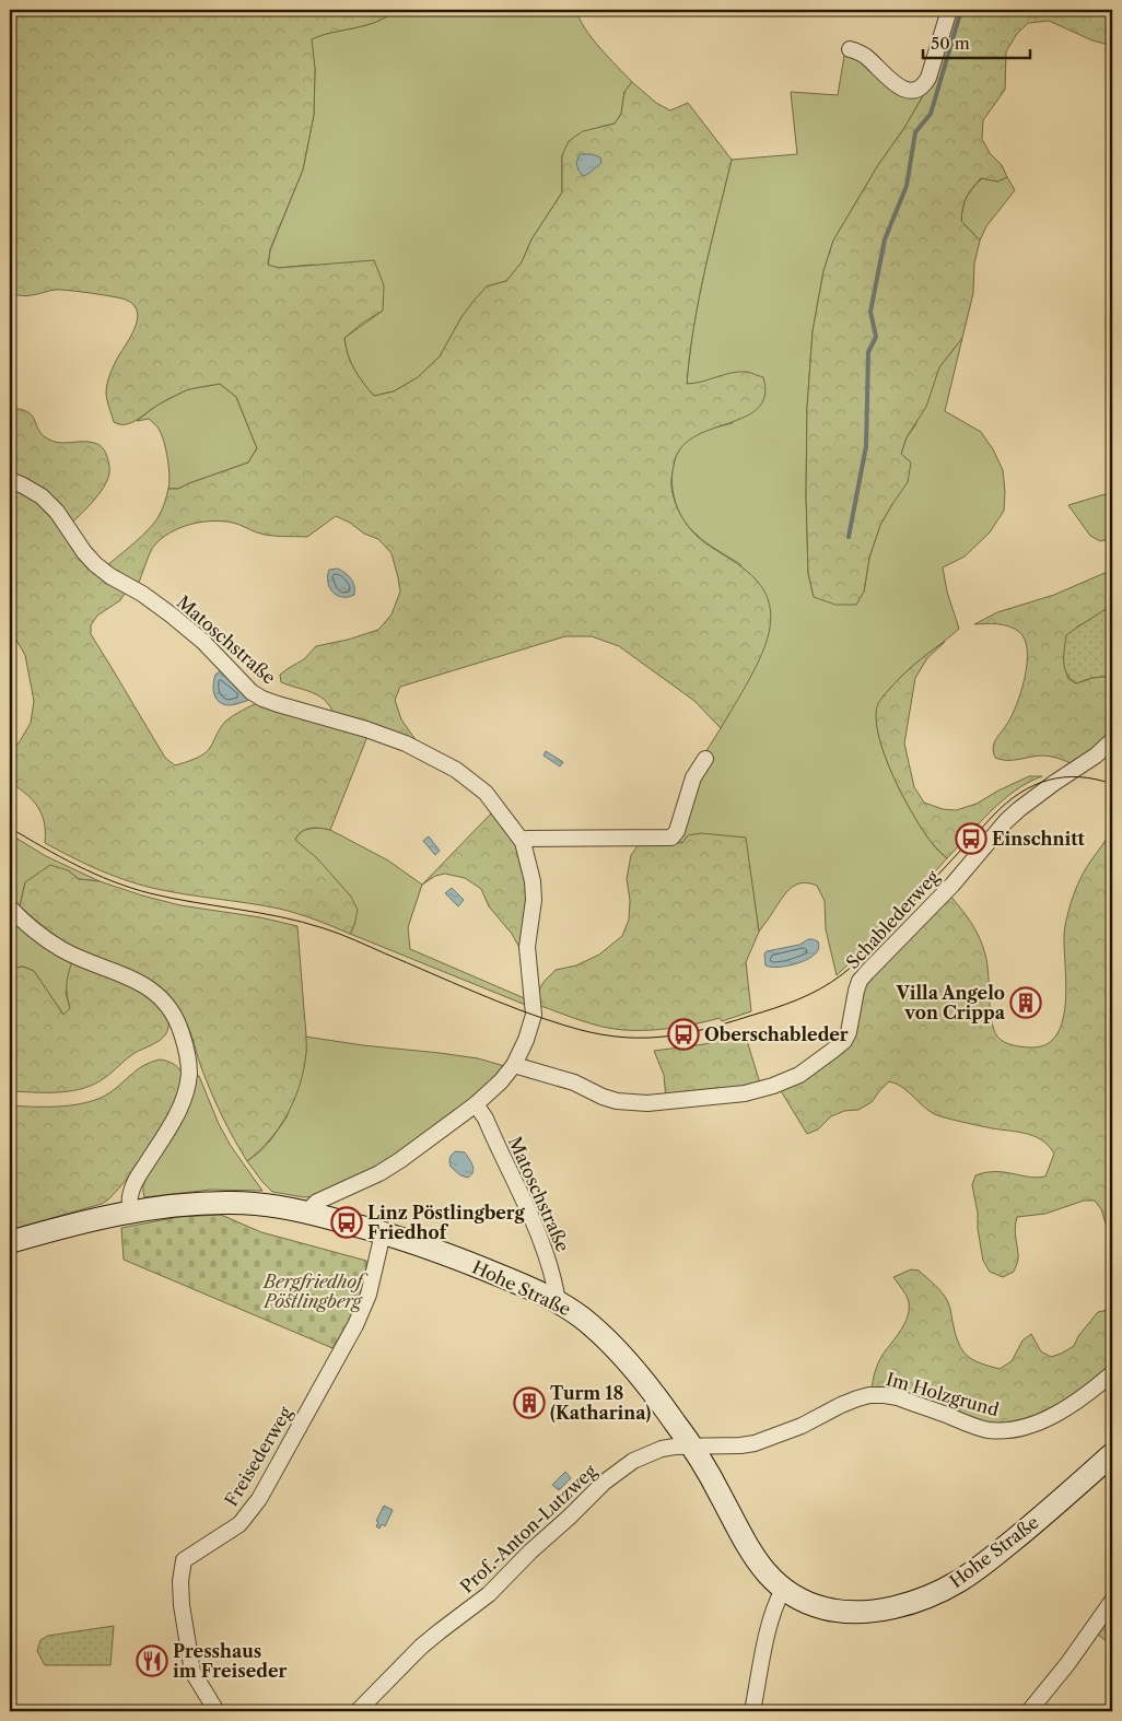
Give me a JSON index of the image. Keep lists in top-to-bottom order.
{
  "streets": {
    "main road": ["Hohe Straße"],
    "street": [
      "Matoschstraße",
      "Schablederweg",
      "Im Holzgrund",
      "Freisederweg",
      "Prof.-Anton-Lutzweg"
    ]
  },
  "crossings": [
    ["Matoschstraße", "Schablederweg"],
    ["Matoschstraße", "Hohe Straße"],
    ["Hohe Straße", "Im Holzgrund"],
    ["Hohe Straße", "Freisederweg"],
    ["Hohe Straße", "Prof.-Anton-Lutzweg"],
    ["Im Holzgrund", "Prof.-Anton-Lutzweg"]
  ],
  "parks": ["Bergfriedhof Pöstlingberg"],
  "places": {
    "bus stop": ["Einschnitt", "Oberschableder", "Linz Pöstlingberg Friedhof"],
    "building": ["Villa Angelo von Crippa", "Turm 18 (Katharina)"],
    "restaurant": ["Presshaus im Freiseder"]
  },
  "scale_bar": "50 m"
}
